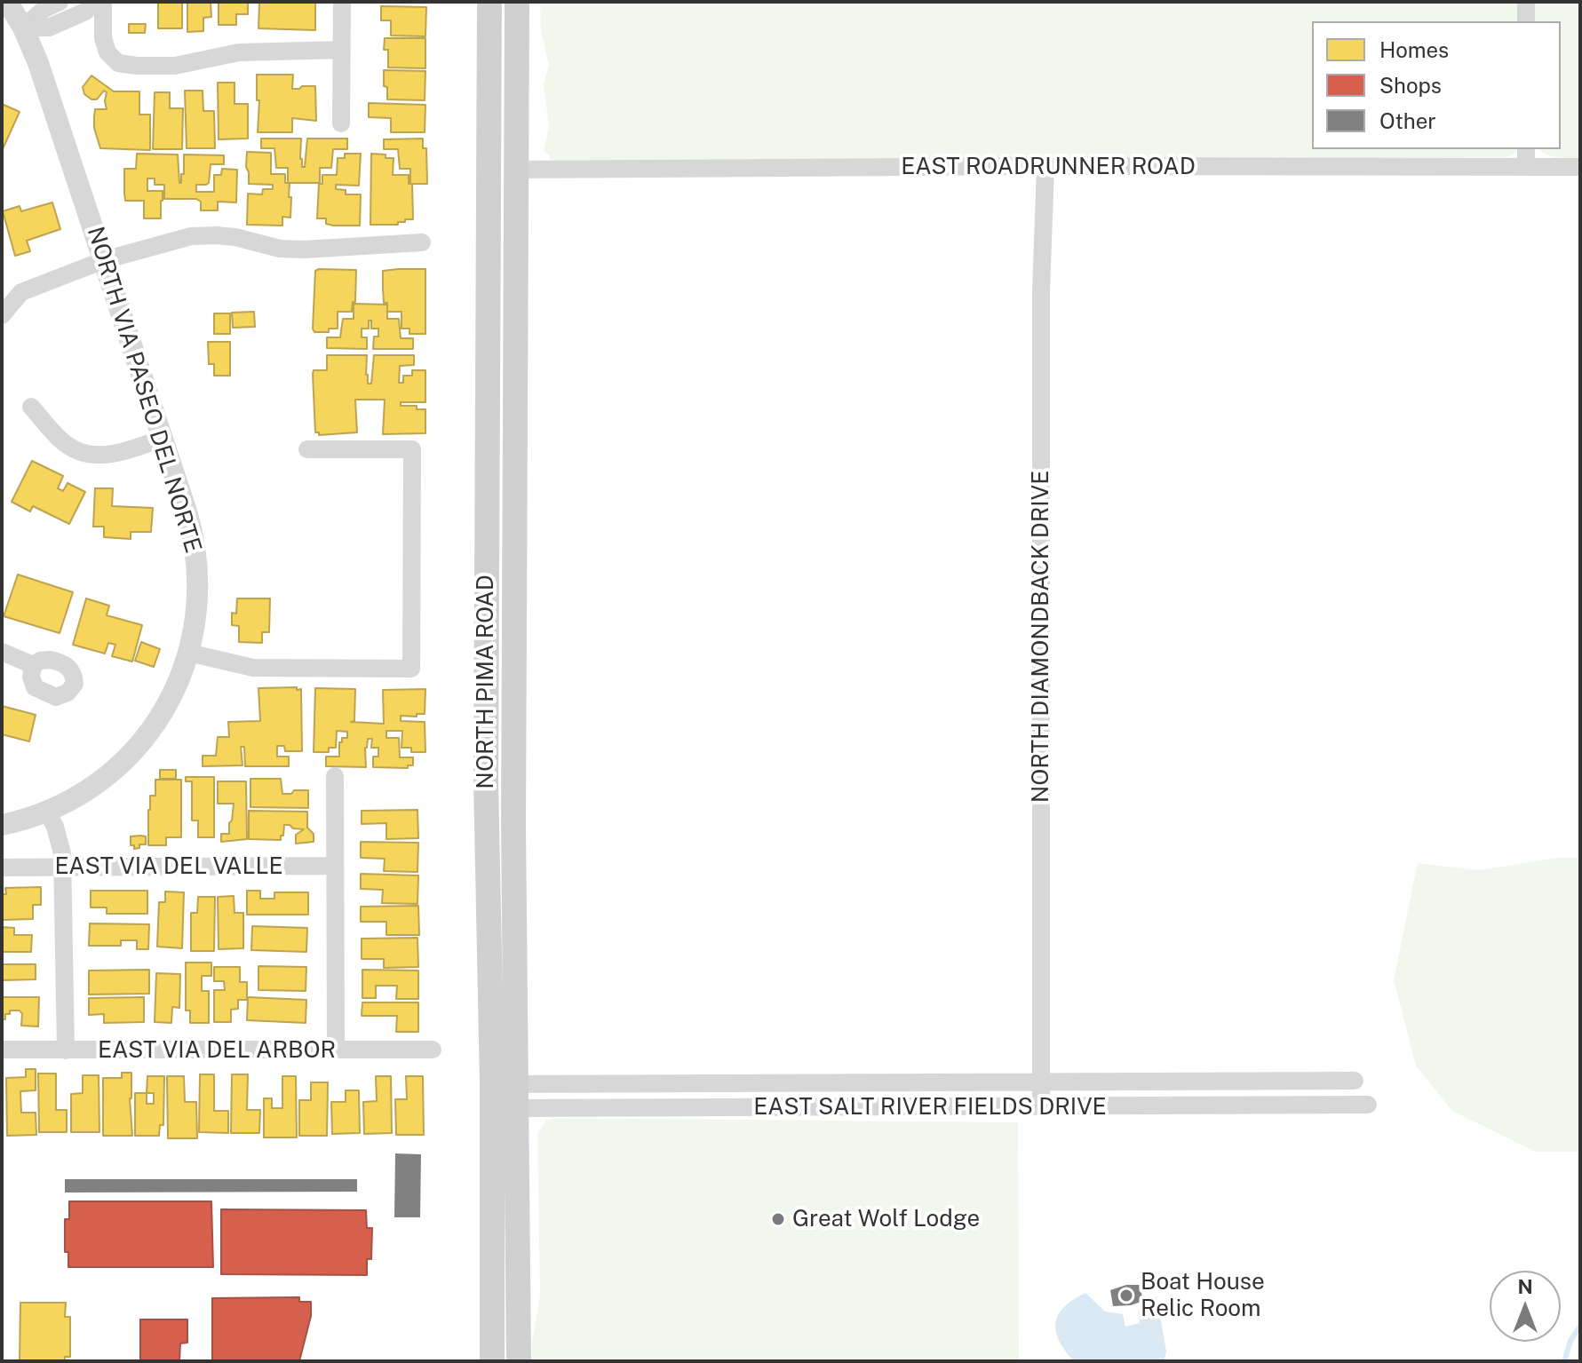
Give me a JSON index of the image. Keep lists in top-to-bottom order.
{
  "streets": {
    "main road": ["NORTH PIMA ROAD"],
    "street": [
      "EAST ROADRUNNER ROAD",
      "NORTH VIA PASEO DEL NORTE",
      "NORTH DIAMONDBACK DRIVE",
      "EAST VIA DEL VALLE",
      "EAST VIA DEL ARBOR",
      "EAST SALT RIVER FIELDS DRIVE"
    ]
  },
  "crossings": [
    ["EAST ROADRUNNER ROAD", "NORTH DIAMONDBACK DRIVE"],
    ["EAST ROADRUNNER ROAD", "NORTH PIMA ROAD"],
    ["NORTH DIAMONDBACK DRIVE", "EAST SALT RIVER FIELDS DRIVE"],
    ["NORTH PIMA ROAD", "EAST SALT RIVER FIELDS DRIVE"]
  ],
  "places": ["Great Wolf Lodge", "Boat House Relic Room"],
  "legend": ["Homes", "Shops", "Other"],
  "north": "top"
}
